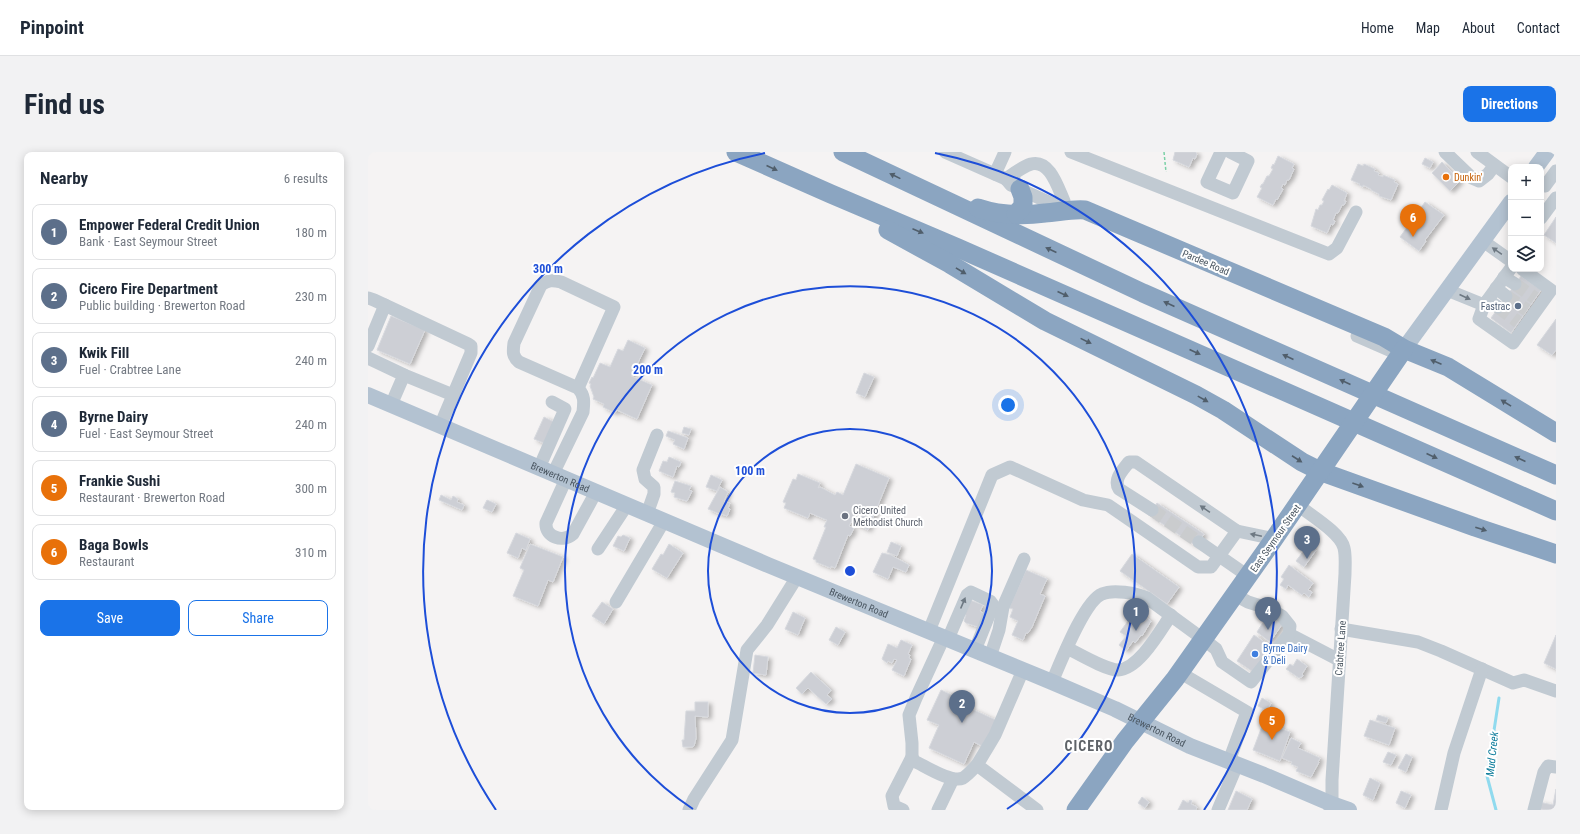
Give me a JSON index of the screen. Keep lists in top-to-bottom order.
{
  "streets": {
    "highway": ["Pardee Road", "East Seymour Street"],
    "main road": ["Brewerton Road"],
    "street": ["Crabtree Lane"]
  },
  "crossings": [
    ["Pardee Road", "East Seymour Street"],
    ["Brewerton Road", "East Seymour Street"],
    ["Brewerton Road", "Crabtree Lane"],
    ["East Seymour Street", "Crabtree Lane"]
  ],
  "districts": ["CICERO"],
  "water": ["Mud Creek"],
  "places": [
    "Dunkin'",
    "Fastrac",
    "Cicero United Methodist Church",
    "Byrne Dairy & Deli"
  ],
  "page": {
    "header": "Pinpoint",
    "nav": [
      "Home",
      "Map",
      "About",
      "Contact"
    ],
    "buttons": [
      "Directions",
      ["Save", "Share"]
    ],
    "title": "Find us",
    "heading": ["Nearby", "6 results"],
    "map_buttons": ["+", "−"],
    "list": [
      {
        "mark": "1",
        "name": "Empower Federal Credit Union",
        "note": "Bank · East Seymour Street",
        "value": "180 m"
      },
      {
        "mark": "2",
        "name": "Cicero Fire Department",
        "note": "Public building · Brewerton Road",
        "value": "230 m"
      },
      {
        "mark": "3",
        "name": "Kwik Fill",
        "note": "Fuel · Crabtree Lane",
        "value": "240 m"
      },
      {
        "mark": "4",
        "name": "Byrne Dairy",
        "note": "Fuel · East Seymour Street",
        "value": "240 m"
      },
      {
        "mark": "5",
        "name": "Frankie Sushi",
        "note": "Restaurant · Brewerton Road",
        "value": "300 m"
      },
      {
        "mark": "6",
        "name": "Baga Bowls",
        "note": "Restaurant",
        "value": "310 m"
      }
    ],
    "pins": [
      "6",
      "3",
      "4",
      "1",
      "2",
      "5"
    ]
  },
  "rings": ["300 m", "200 m", "100 m"]
}
